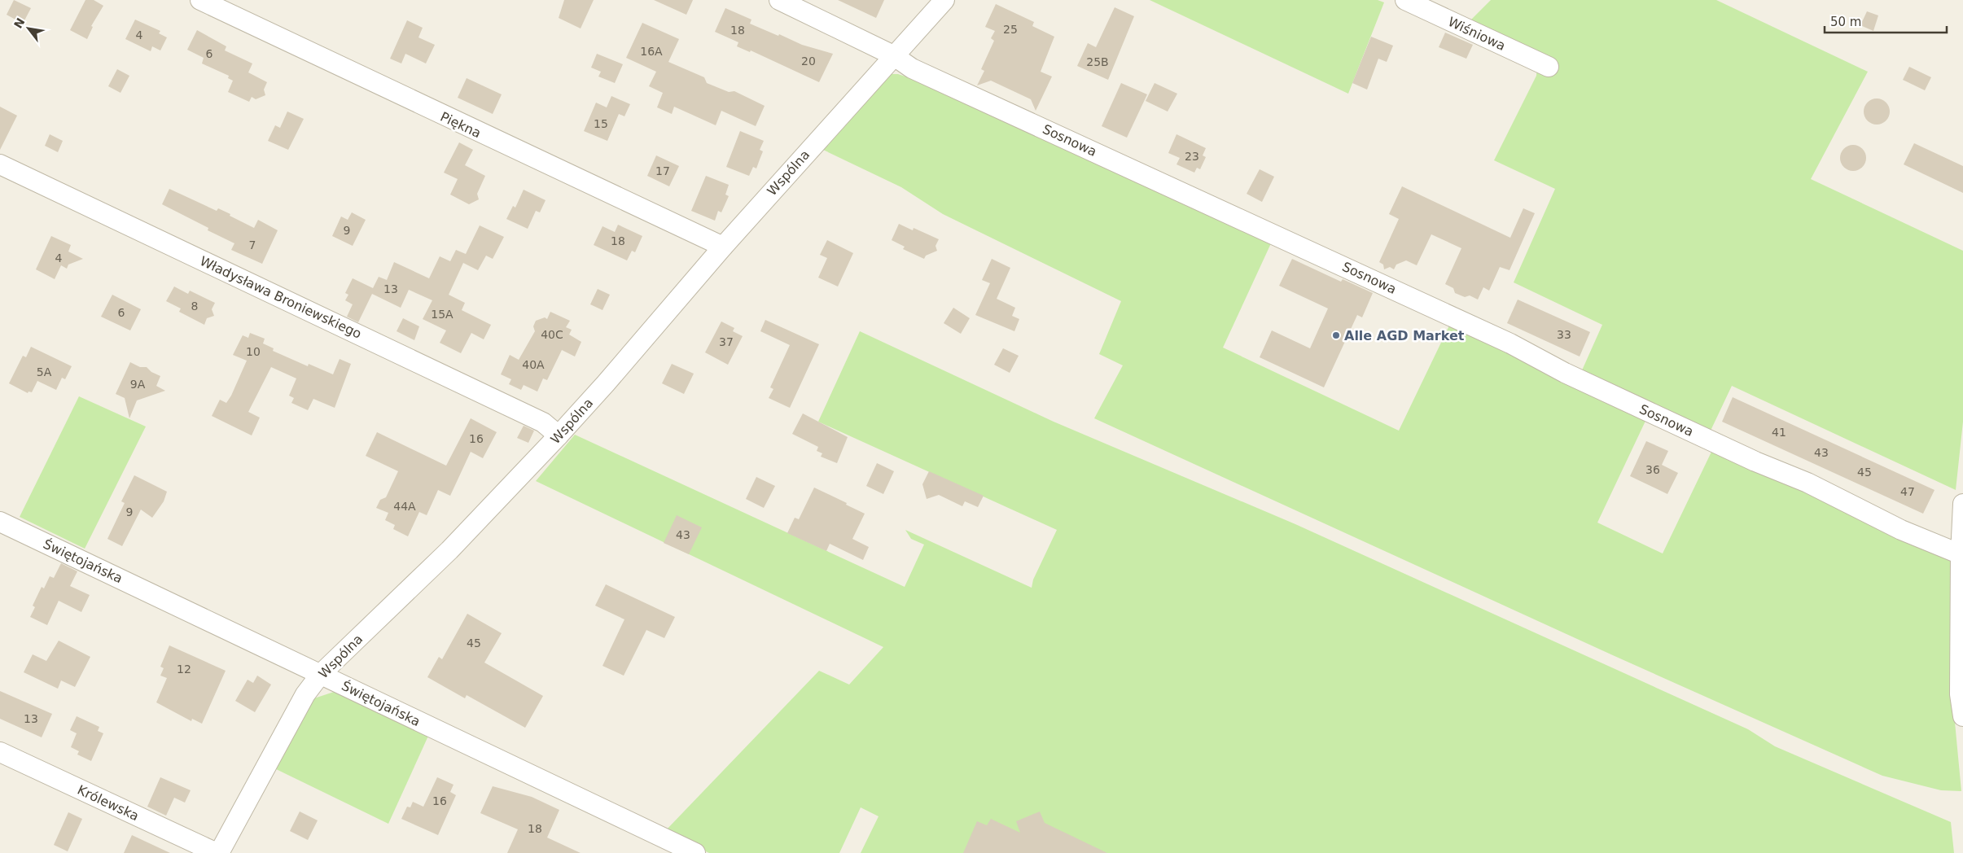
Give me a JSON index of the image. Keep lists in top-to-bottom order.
{
  "streets": {
    "street": [
      "Wiśniowa",
      "Piękna",
      "Sosnowa",
      "Wspólna",
      "Władysława Broniewskiego",
      "Świętojańska",
      "Królewska"
    ]
  },
  "crossings": [
    ["Piękna", "Wspólna"],
    ["Sosnowa", "Wspólna"],
    ["Wspólna", "Władysława Broniewskiego"],
    ["Wspólna", "Świętojańska"],
    ["Wspólna", "Królewska"]
  ],
  "places": ["Alle AGD Market"],
  "house_numbers": [
    "25",
    "18",
    "4",
    "16A",
    "6",
    "20",
    "25B",
    "15",
    "23",
    "17",
    "9",
    "18",
    "7",
    "4",
    "13",
    "8",
    "6",
    "15A",
    "40C",
    "33",
    "37",
    "10",
    "40A",
    "5A",
    "9A",
    "41",
    "16",
    "43",
    "36",
    "45",
    "47",
    "44A",
    "9",
    "43",
    "45",
    "12",
    "13",
    "16",
    "18"
  ],
  "scale_bar": "50 m",
  "north": "top left"
}
